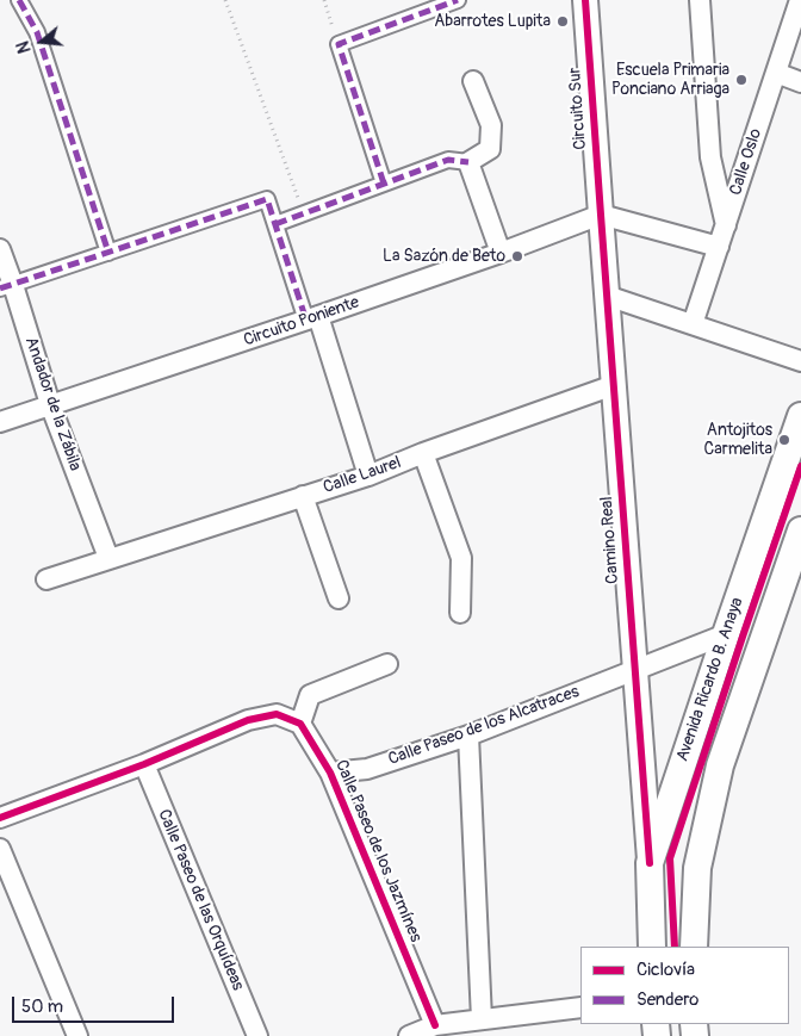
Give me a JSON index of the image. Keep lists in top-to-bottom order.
{
  "streets": {
    "main road": ["Avenida Ricardo B. Anaya"],
    "street": [
      "Circuito Sur",
      "Calle Oslo",
      "Circuito Poniente",
      "Andador de la Zábila",
      "Calle Laurel",
      "Camino Real",
      "Calle Paseo de los Alcatraces",
      "Calle Paseo de los Jazmínes",
      "Calle Paseo de las Orquídeas"
    ]
  },
  "crossings": [
    ["Circuito Sur", "Circuito Poniente"],
    ["Circuito Sur", "Camino Real"],
    ["Circuito Poniente", "Andador de la Zábila"],
    ["Circuito Poniente", "Camino Real"],
    ["Andador de la Zábila", "Calle Laurel"],
    ["Calle Laurel", "Camino Real"],
    ["Camino Real", "Avenida Ricardo B. Anaya"],
    ["Camino Real", "Calle Paseo de los Alcatraces"],
    ["Avenida Ricardo B. Anaya", "Calle Paseo de los Alcatraces"],
    ["Calle Paseo de los Alcatraces", "Calle Paseo de los Jazmínes"]
  ],
  "places": [
    "Abarrotes Lupita",
    "Escuela Primaria Ponciano Arriaga",
    "La Sazón de Beto",
    "Antojitos Carmelita"
  ],
  "legend": ["Ciclovía", "Sendero"],
  "scale_bar": "50 m",
  "north": "left"
}
